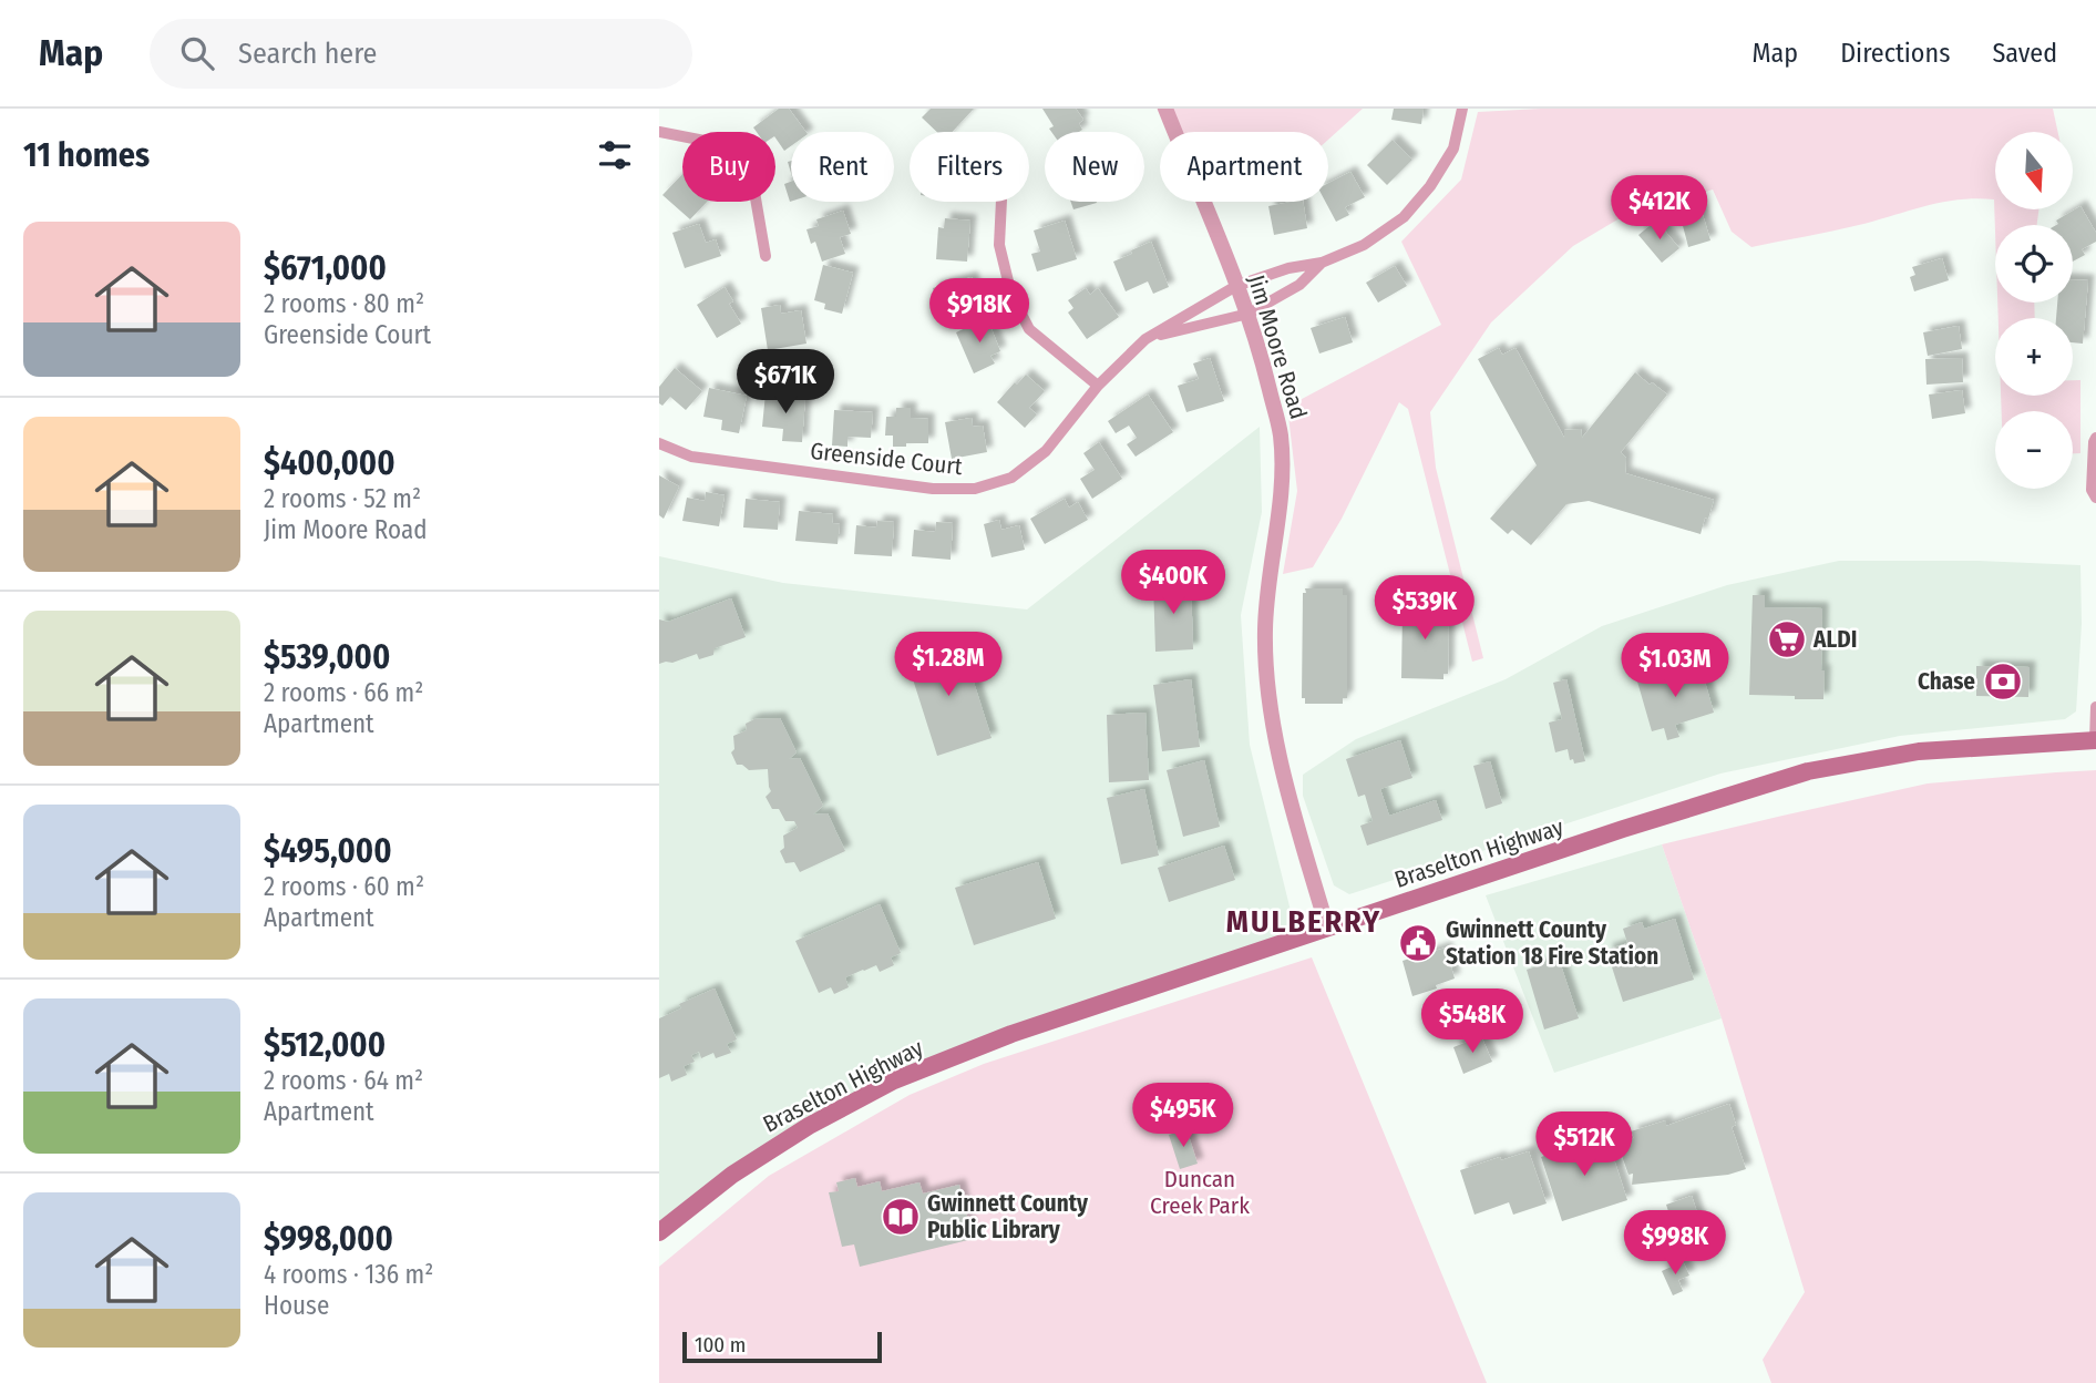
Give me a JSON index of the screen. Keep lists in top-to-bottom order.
{
  "streets": {
    "main road": ["Braselton Highway"],
    "street": ["Jim Moore Road", "Greenside Court"]
  },
  "crossings": [
    ["Jim Moore Road", "Greenside Court"],
    ["Jim Moore Road", "Braselton Highway"]
  ],
  "districts": ["MULBERRY"],
  "parks": ["Duncan Creek Park"],
  "places": {
    "supermarket": ["ALDI"],
    "bank": ["Chase"],
    "public building": ["Gwinnett County Station 18 Fire Station"],
    "library": ["Gwinnett County Public Library"]
  },
  "scale_bar": "100 m",
  "north": "bottom",
  "page": {
    "header": "Map",
    "search": "Search here",
    "nav": ["Map", "Directions", "Saved"],
    "heading": "11 homes",
    "map_buttons": ["+", "−"],
    "chip": [
      "Buy",
      "Rent",
      "Filters",
      "New",
      "Apartment"
    ],
    "price": [
      "$412K",
      "$918K",
      "$671K",
      "$400K",
      "$539K",
      "$1.28M",
      "$1.03M",
      "$548K",
      "$495K",
      "$512K",
      "$998K"
    ],
    "list": [
      {
        "name": "$671,000",
        "note": "2 rooms · 80 m² · Greenside Court"
      },
      {
        "name": "$400,000",
        "note": "2 rooms · 52 m² · Jim Moore Road"
      },
      {
        "name": "$539,000",
        "note": "2 rooms · 66 m² · Apartment"
      },
      {
        "name": "$495,000",
        "note": "2 rooms · 60 m² · Apartment"
      },
      {
        "name": "$512,000",
        "note": "2 rooms · 64 m² · Apartment"
      },
      {
        "name": "$998,000",
        "note": "4 rooms · 136 m² · House"
      }
    ],
    "scale": "100 m"
  }
}
